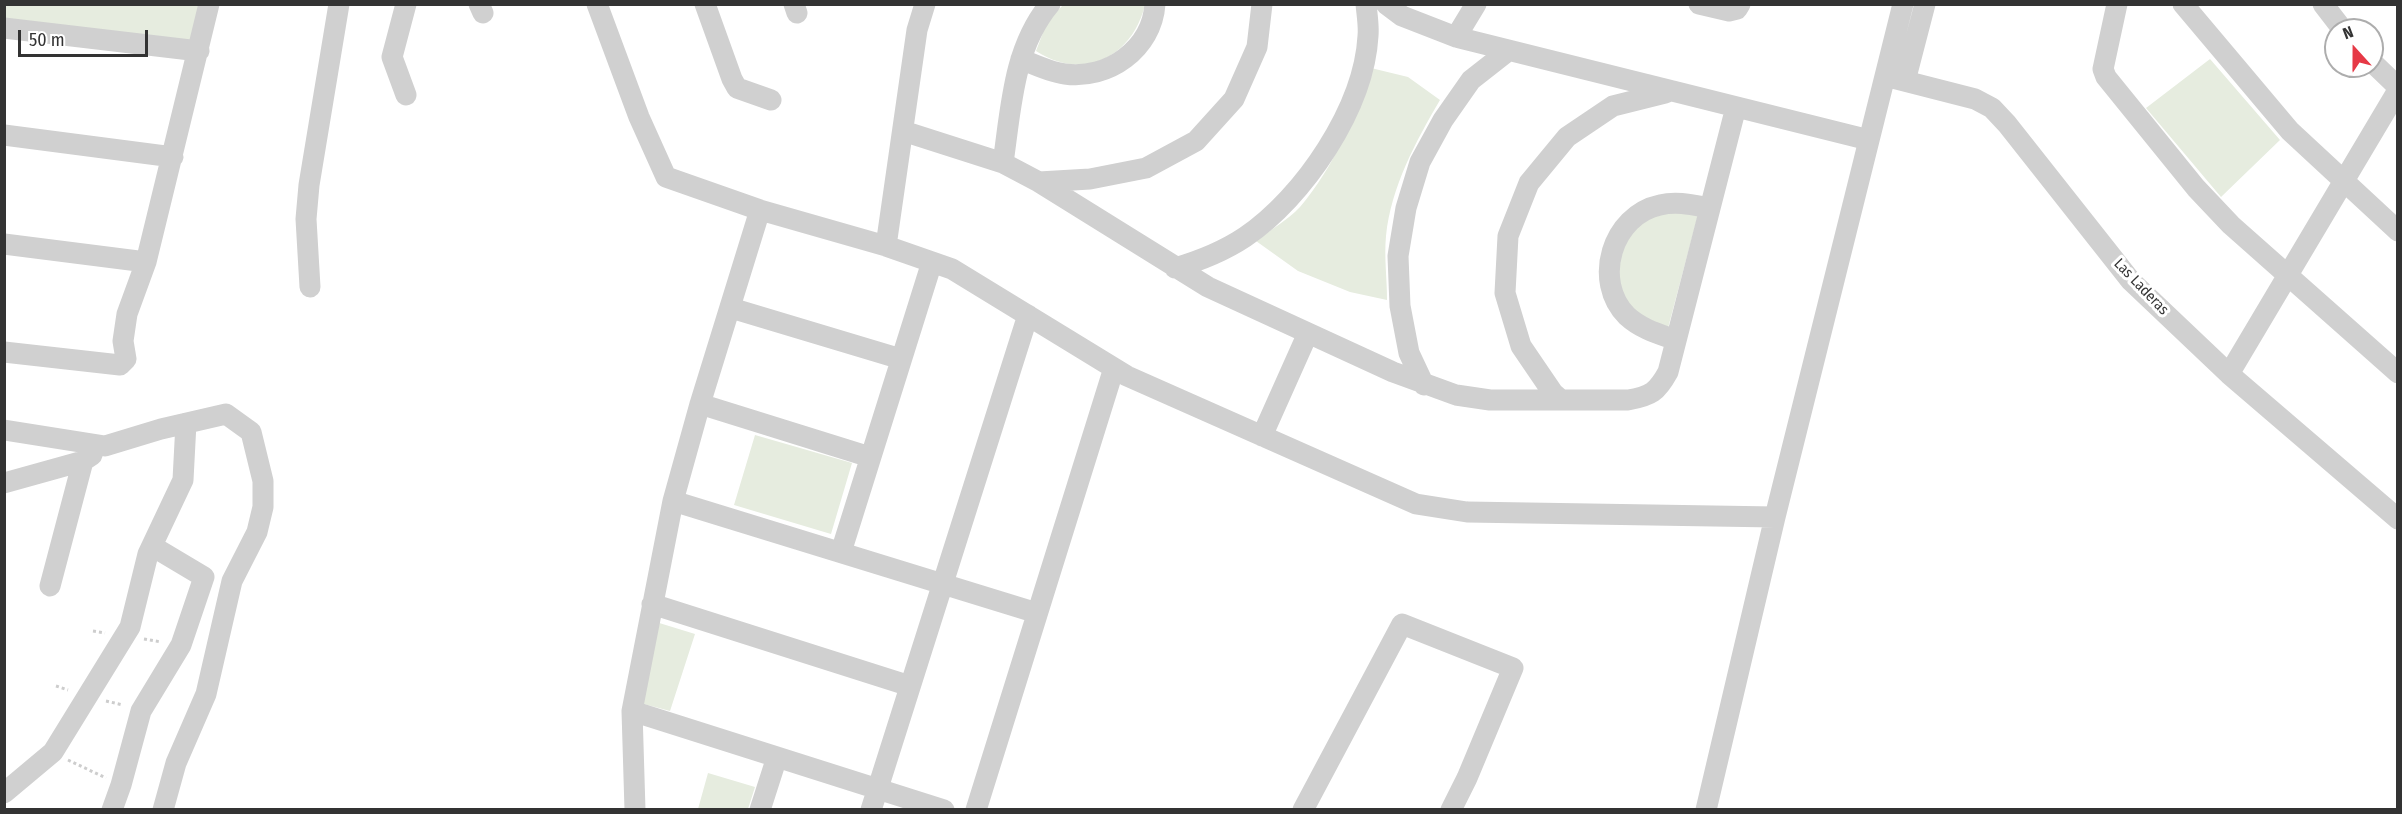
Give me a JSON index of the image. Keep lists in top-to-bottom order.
{
  "streets": {
    "street": ["Las Laderas"]
  },
  "scale_bar": "50 m",
  "north": "top"
}
